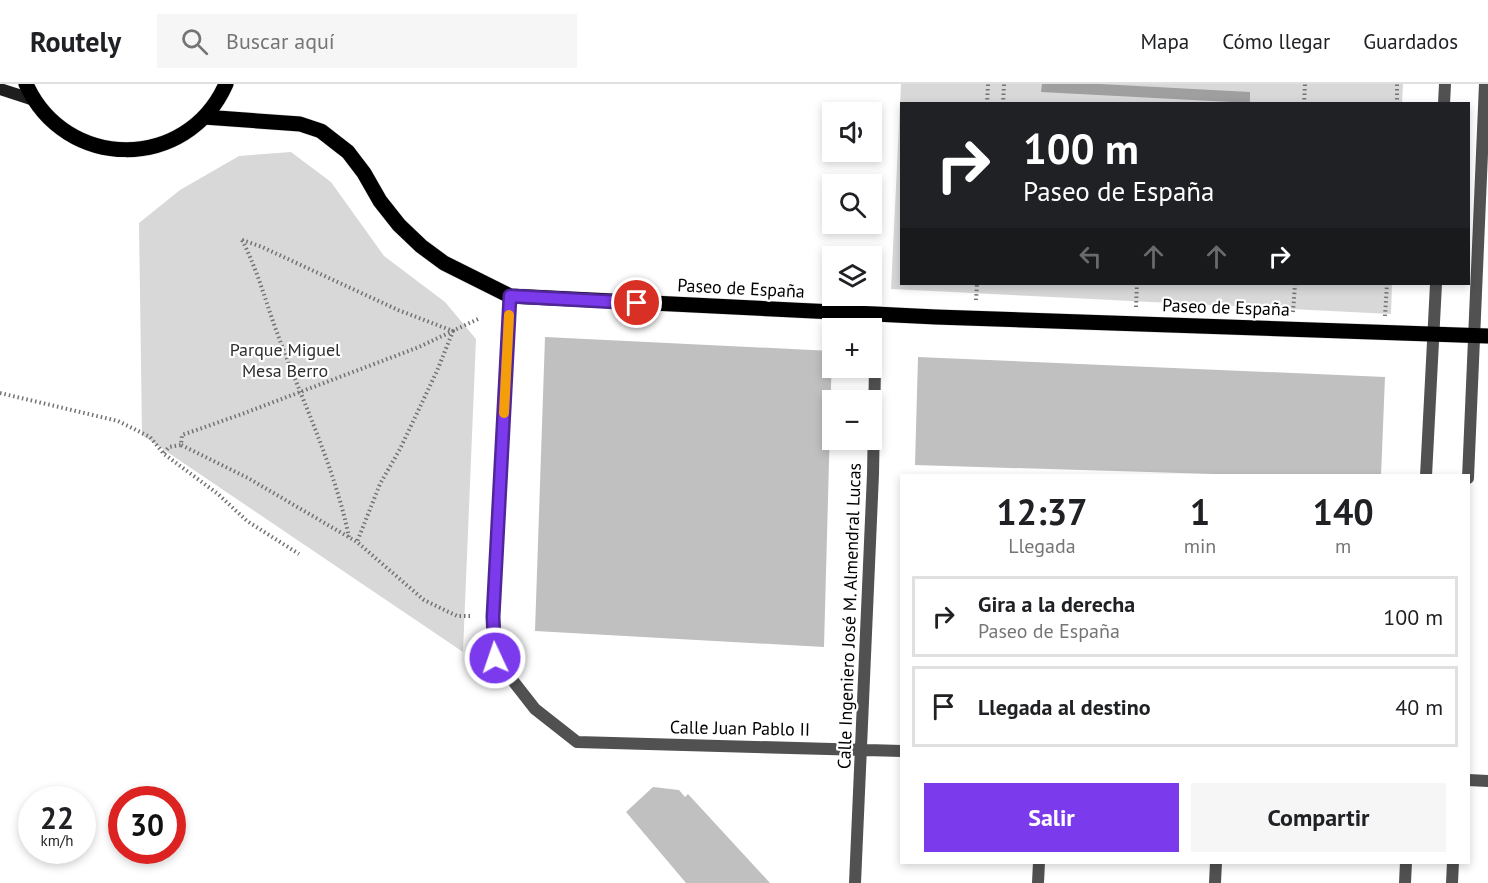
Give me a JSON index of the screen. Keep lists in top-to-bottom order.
{
  "streets": {
    "main road": ["Paseo de España"],
    "street": ["Calle Ingeniero José M. Almendral Lucas", "Calle Juan Pablo II"]
  },
  "crossings": [
    ["Paseo de España", "Calle Ingeniero José M. Almendral Lucas"],
    ["Paseo de España", "Calle Juan Pablo II"],
    ["Calle Ingeniero José M. Almendral Lucas", "Calle Juan Pablo II"]
  ],
  "parks": ["Parque Miguel Mesa Berro"],
  "page": {
    "header": "Routely",
    "search": "Buscar aquí",
    "nav": ["Mapa", "Cómo llegar", "Guardados"],
    "map_buttons": ["+", "−"],
    "turn": ["100 m", "Paseo de España"],
    "eta": [
      "12:37",
      "Llegada",
      "1",
      "min",
      "140",
      "m"
    ],
    "list": [
      {
        "name": "Gira a la derecha",
        "note": "Paseo de España",
        "value": "100 m"
      },
      {
        "name": "Llegada al destino",
        "value": "40 m"
      }
    ],
    "buttons": ["Salir", "Compartir"],
    "speed": "22 km/h",
    "limit": "30"
  }
}
